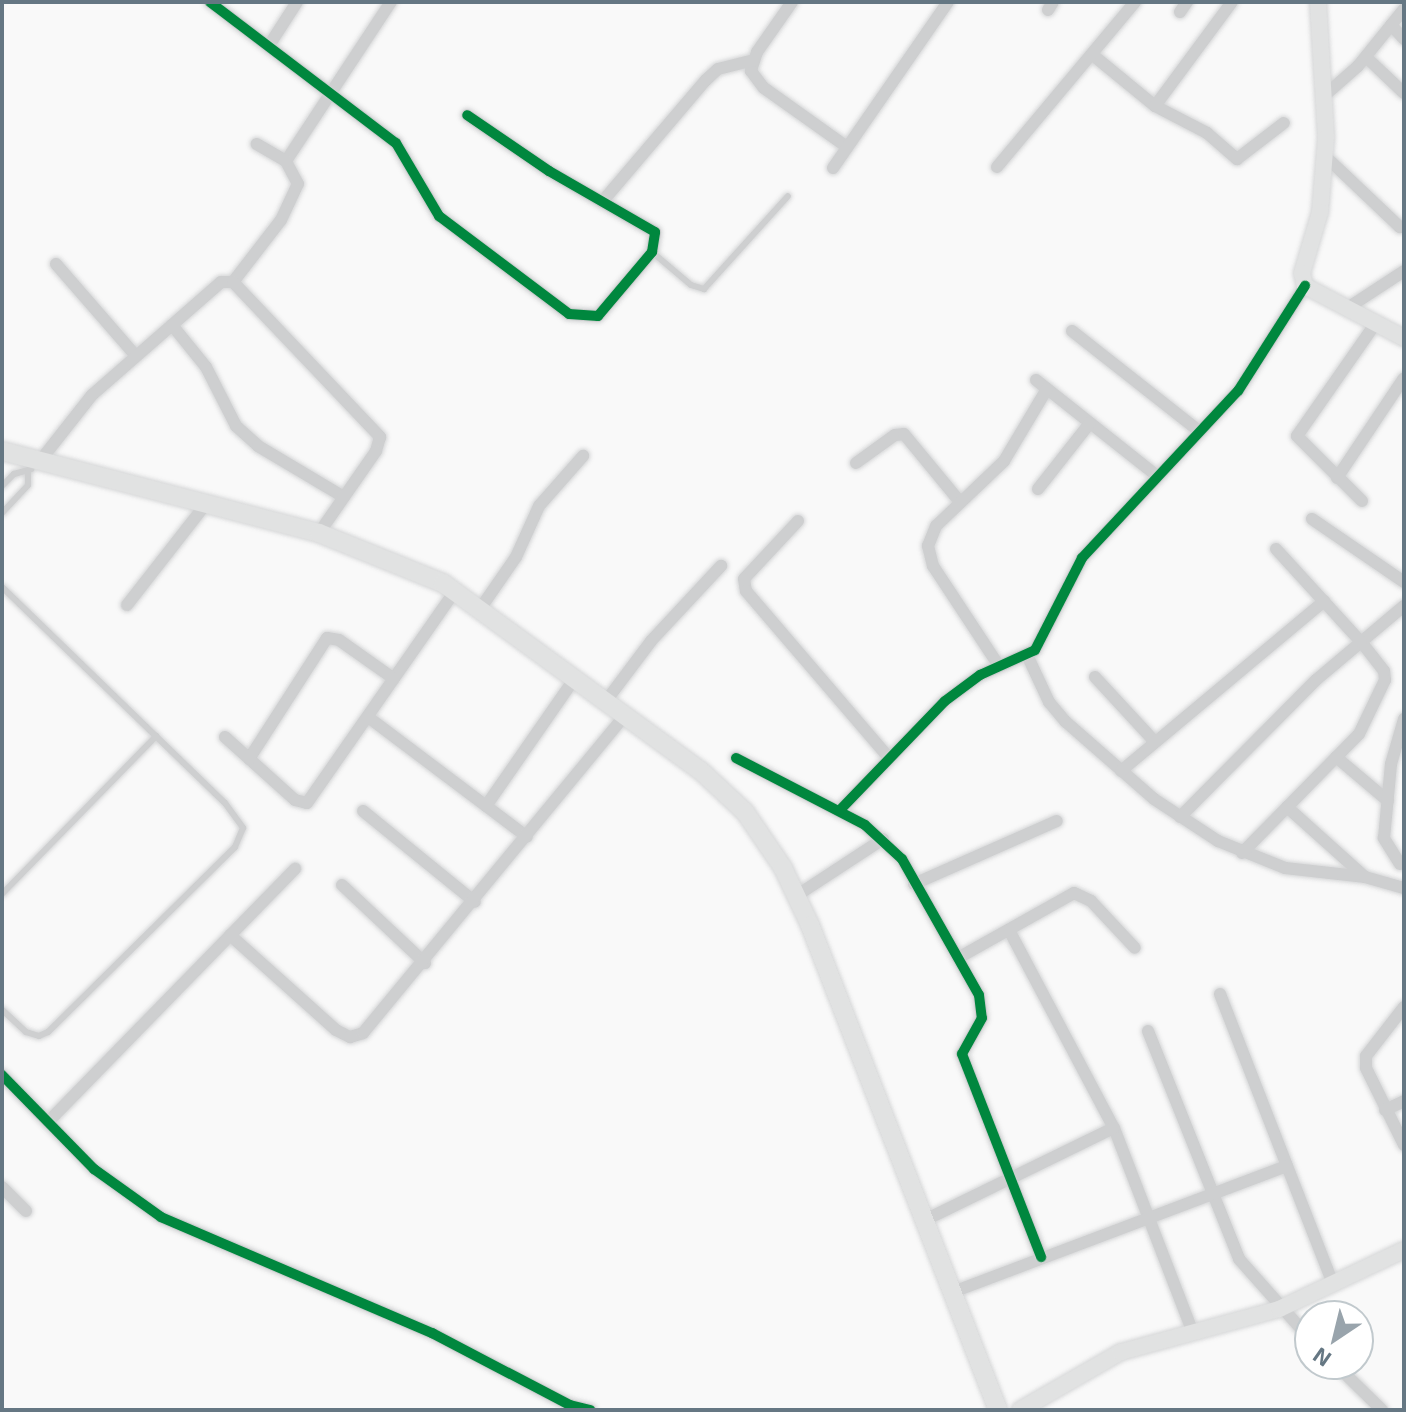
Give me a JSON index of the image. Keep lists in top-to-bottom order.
{
  "north": "bottom left"
}
